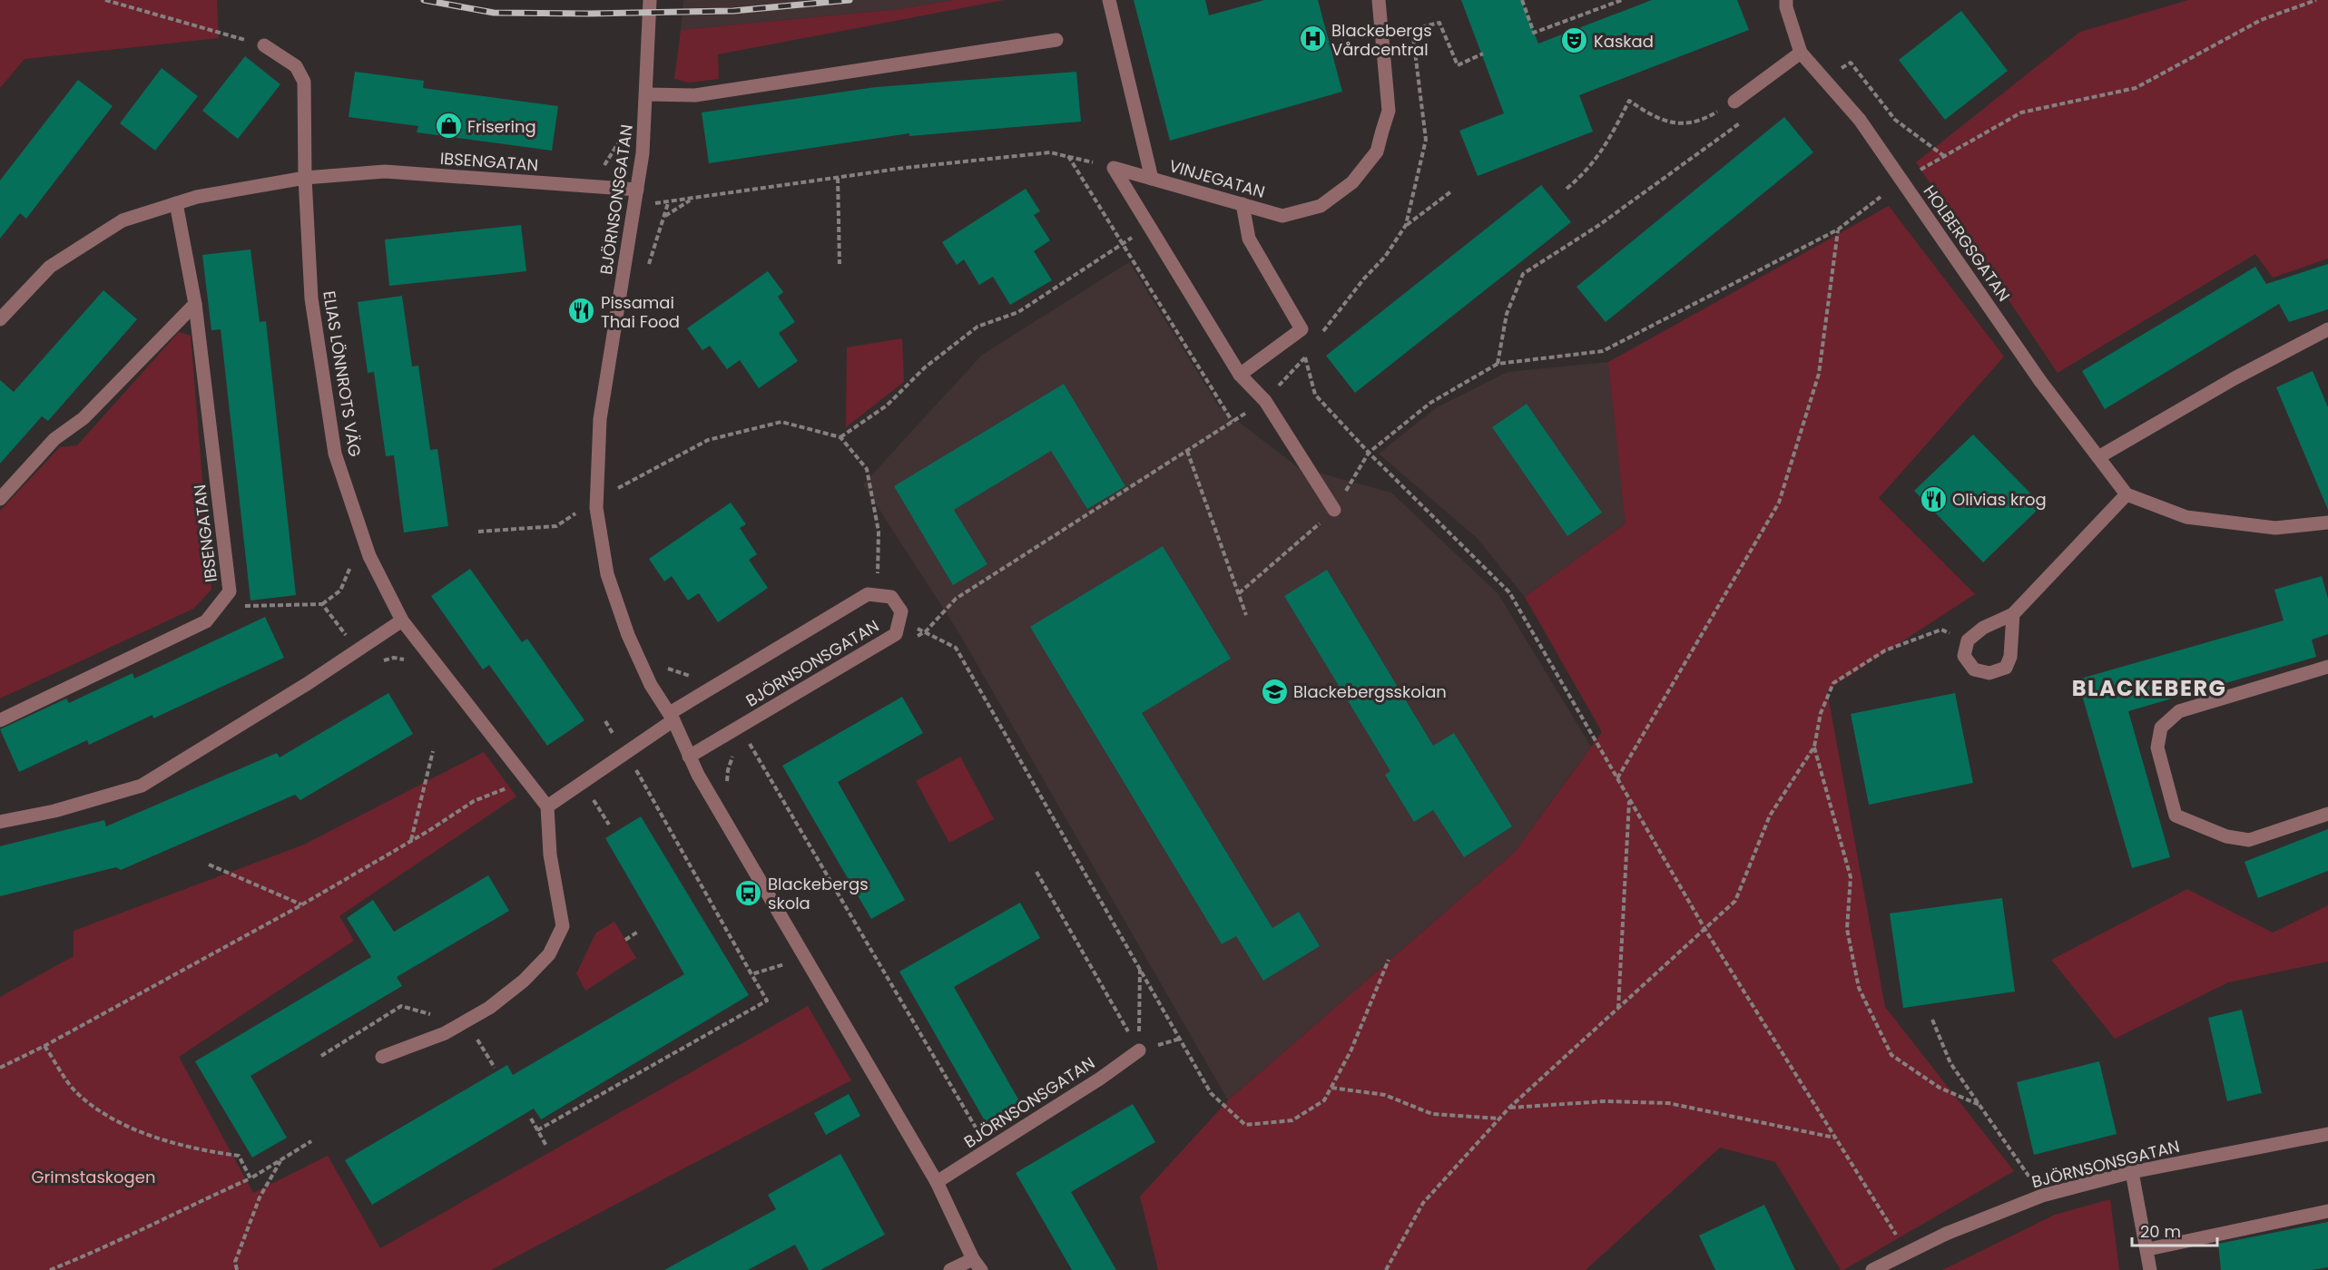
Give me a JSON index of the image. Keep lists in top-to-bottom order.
{
  "streets": {
    "street": [
      "IBSENGATAN",
      "VINJEGATAN",
      "BJÖRNSONSGATAN",
      "HOLBERGSGATAN",
      "ELIAS LÖNNROTS VÄG"
    ]
  },
  "crossings": [
    ["IBSENGATAN", "BJÖRNSONSGATAN"],
    ["IBSENGATAN", "ELIAS LÖNNROTS VÄG"]
  ],
  "districts": ["BLACKEBERG"],
  "parks": ["Grimstaskogen"],
  "places": {
    "hospital": ["Blackebergs Vårdcentral"],
    "theatre": ["Kaskad"],
    "shop": ["Frisering"],
    "restaurant": ["Pissamai Thai Food", "Olivias krog"],
    "school or university": ["Blackebergsskolan"],
    "bus stop": ["Blackebergs skola"]
  },
  "scale_bar": "20 m"
}
